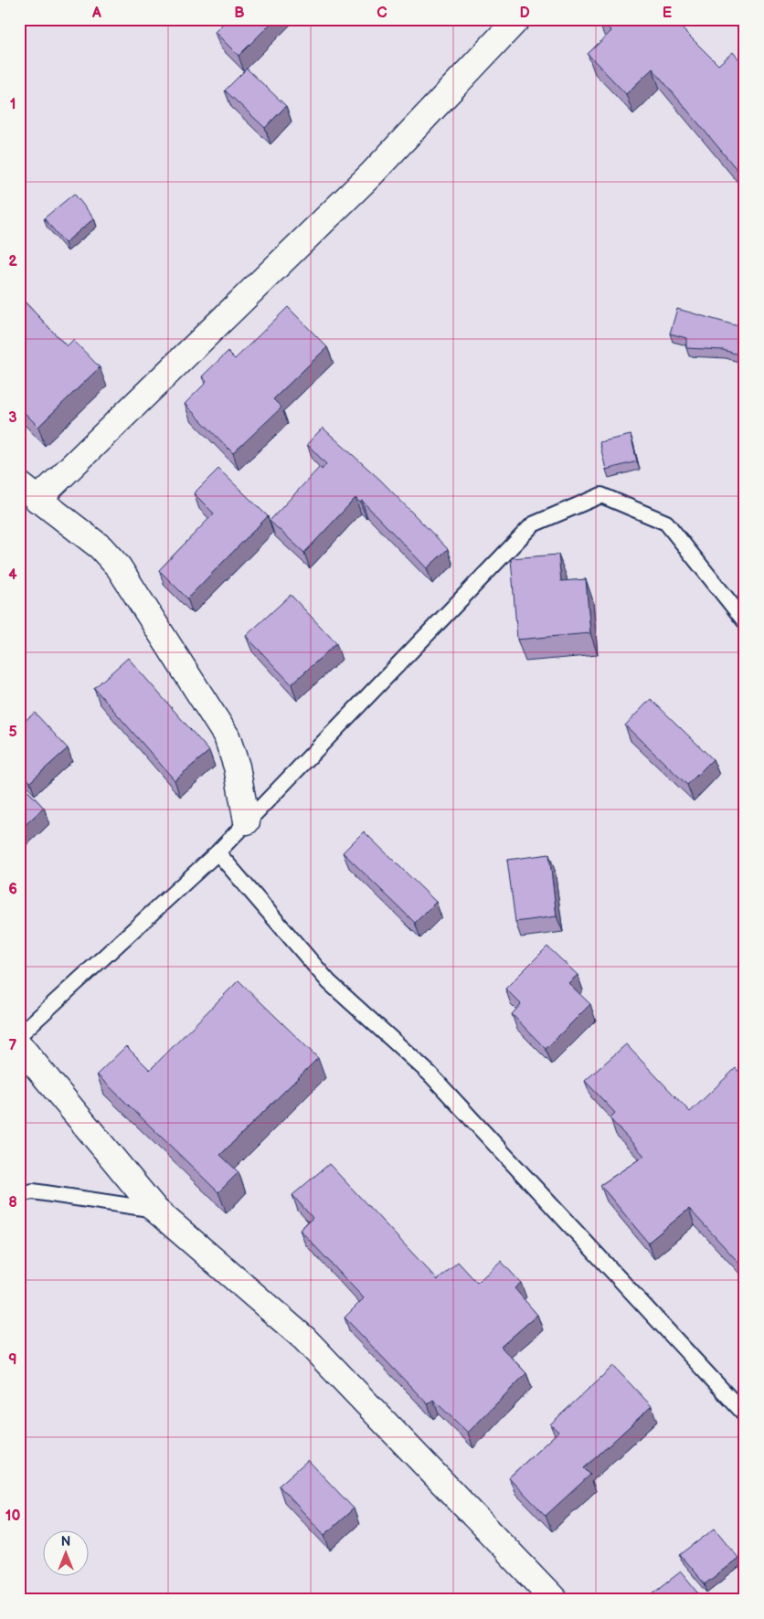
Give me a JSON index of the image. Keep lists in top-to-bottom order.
{
  "north": "top",
  "grid": {
    "columns": [
      "A",
      "B",
      "C",
      "D",
      "E"
    ],
    "rows": [
      "1",
      "2",
      "3",
      "4",
      "5",
      "6",
      "7",
      "8",
      "9",
      "10"
    ]
  }
}
